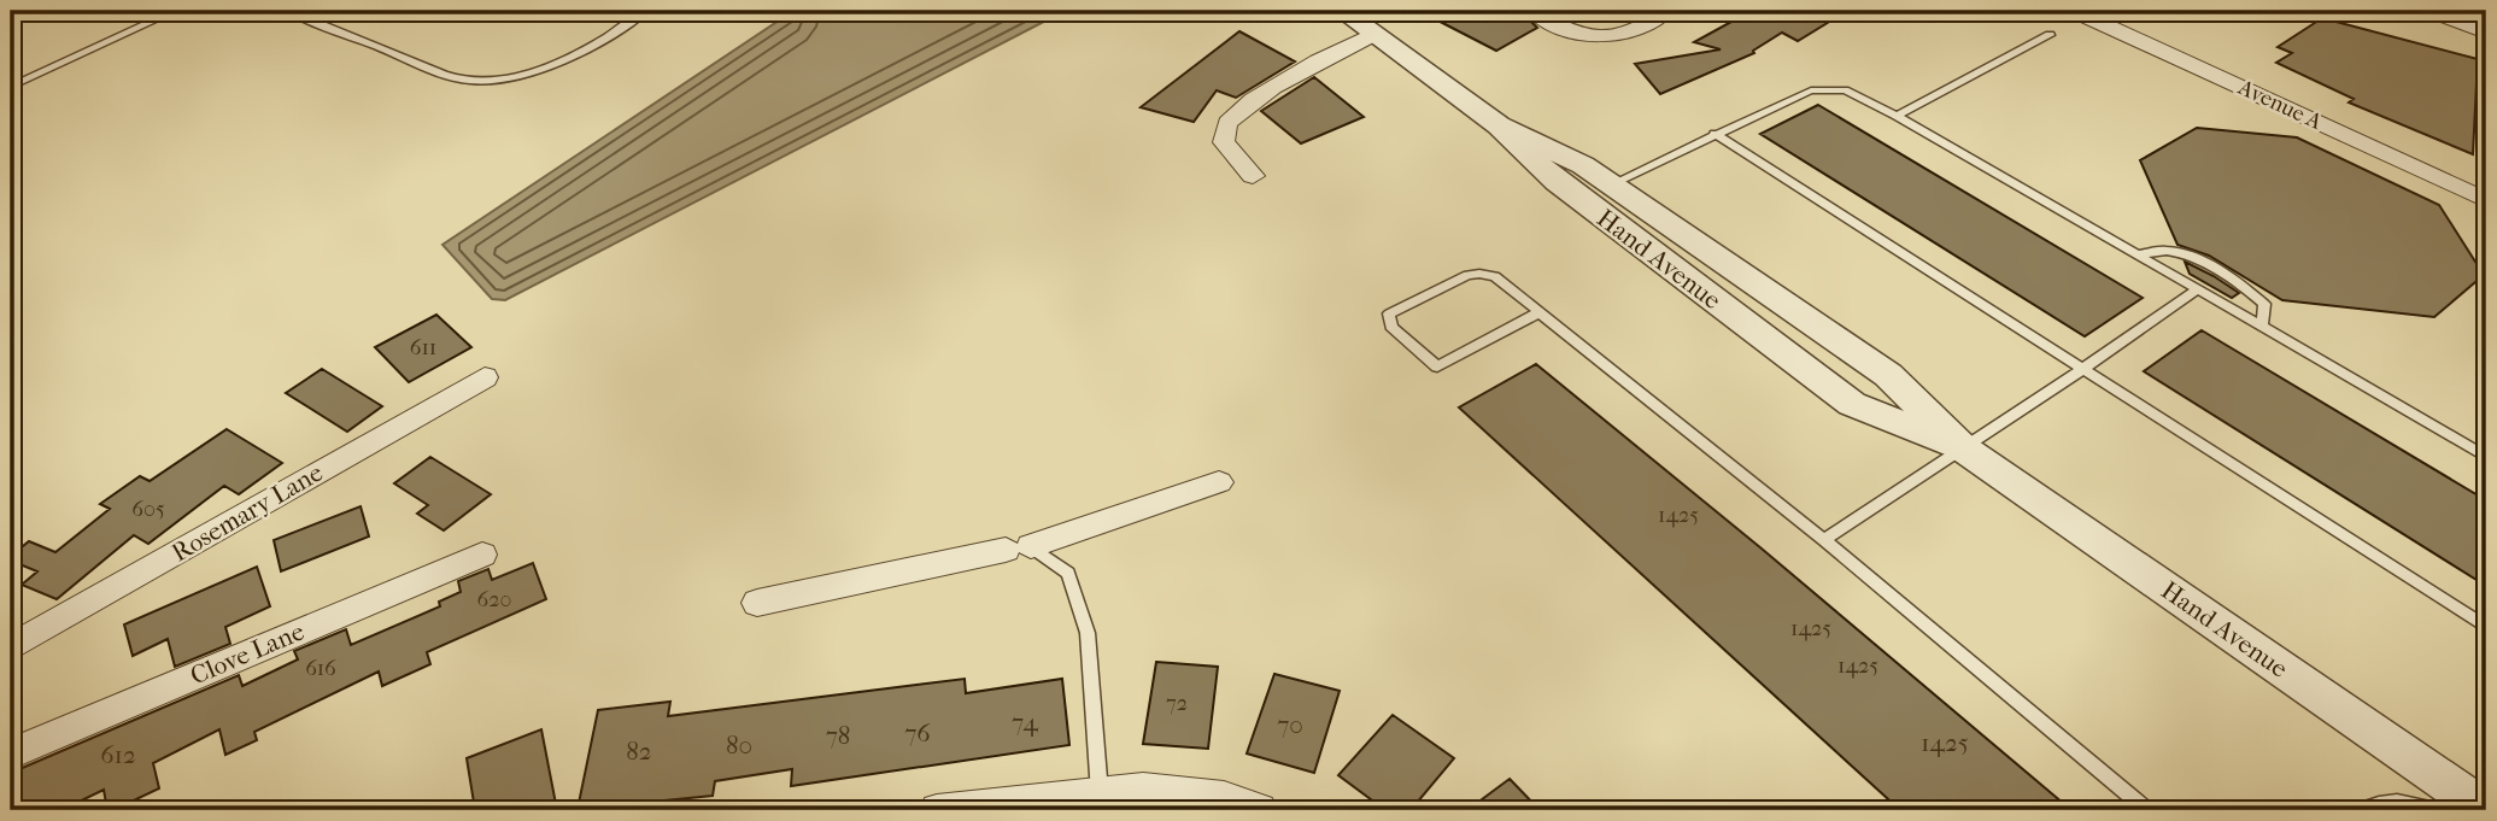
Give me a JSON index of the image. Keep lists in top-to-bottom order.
{
  "streets": {
    "street": [
      "Avenue A",
      "Hand Avenue",
      "Rosemary Lane",
      "Clove Lane"
    ]
  },
  "house_numbers": [
    "611",
    "605",
    "1425",
    "620",
    "1425",
    "1425",
    "616",
    "72",
    "74",
    "70",
    "76",
    "78",
    "1425",
    "80",
    "82",
    "612"
  ]
}
